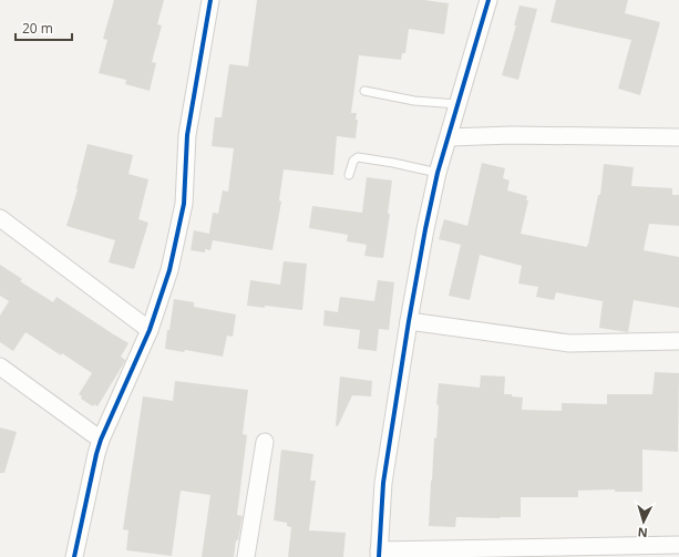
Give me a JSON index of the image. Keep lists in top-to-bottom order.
{
  "scale_bar": "20 m",
  "north": "bottom"
}
